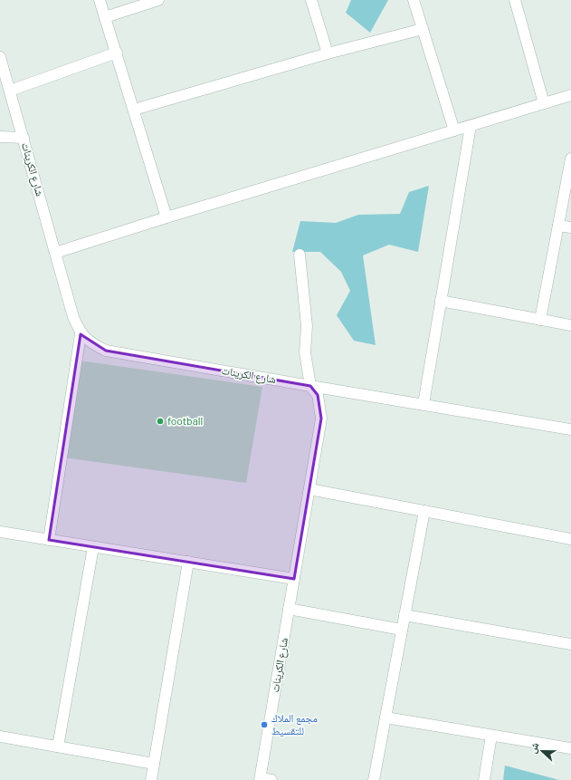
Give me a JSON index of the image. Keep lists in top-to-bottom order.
{
  "streets": {
    "street": ["شارع الکرينات"]
  },
  "places": ["football", "مجمع الملاك للتقسيط"],
  "north": "left"
}
